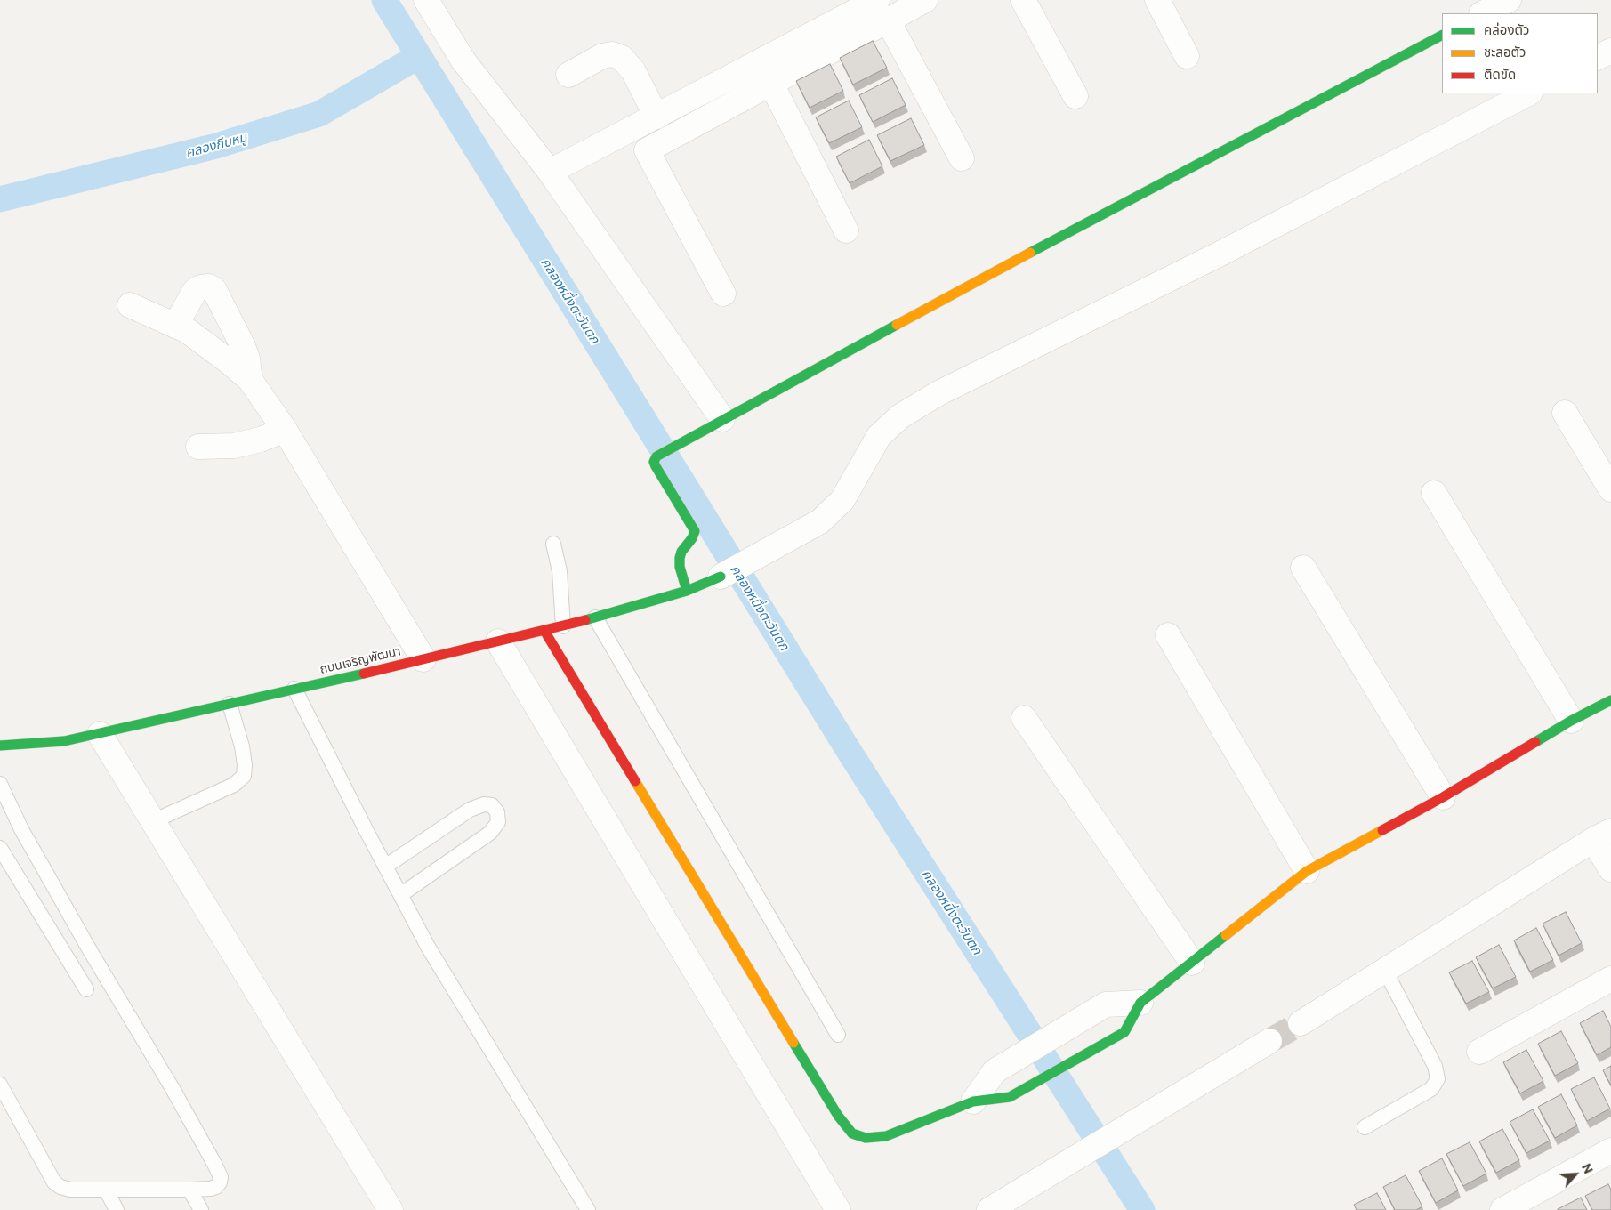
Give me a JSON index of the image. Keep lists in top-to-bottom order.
{
  "streets": {
    "street": ["ถนนเจริญพัฒนา"]
  },
  "water": ["คลองกีบหมู", "คลองหนึ่งตะวันตก"],
  "legend": ["คล่องตัว", "ชะลอตัว", "ติดขัด"],
  "north": "top right"
}
